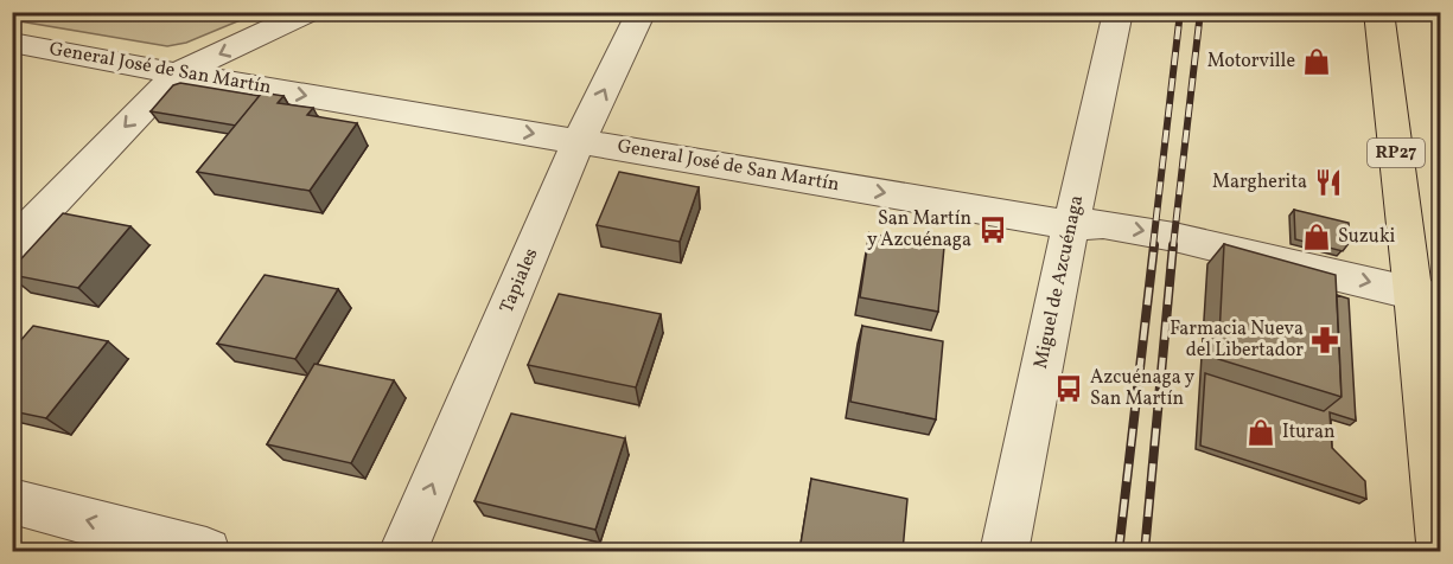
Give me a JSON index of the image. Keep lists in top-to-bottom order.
{
  "streets": {
    "main road": ["RP27"],
    "street": ["General José de San Martín", "Tapiales", "Miguel de Azcuénaga"]
  },
  "crossings": [
    ["General José de San Martín", "RP27"],
    ["General José de San Martín", "Tapiales"],
    ["General José de San Martín", "Miguel de Azcuénaga"]
  ],
  "one_way": ["General José de San Martín", "Tapiales"],
  "places": {
    "shop": ["Motorville", "Suzuki", "Ituran"],
    "restaurant": ["Margherita"],
    "bus stop": ["San Martín y Azcuénaga", "Azcuénaga y San Martín"],
    "pharmacy": ["Farmacia Nueva del Libertador"]
  }
}
